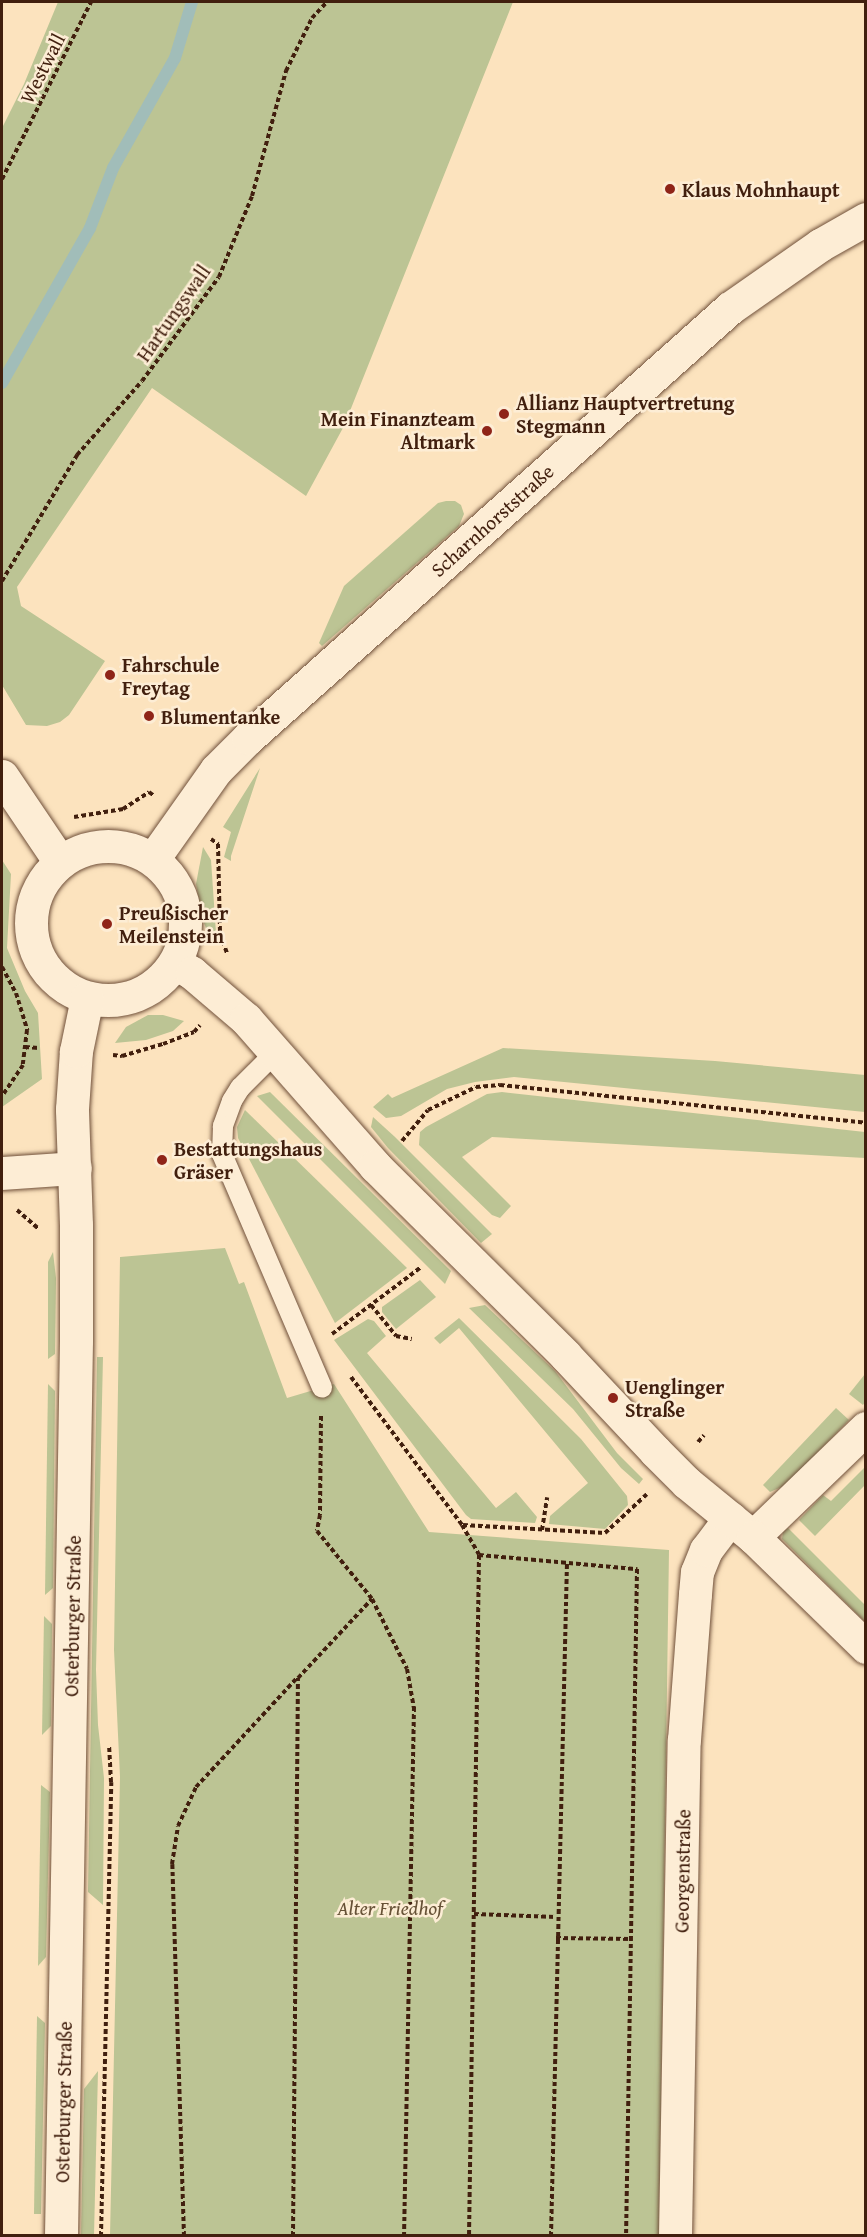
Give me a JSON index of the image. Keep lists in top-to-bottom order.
{
  "streets": {
    "street": ["Scharnhorststraße", "Osterburger Straße", "Georgenstraße"],
    "path": ["Westwall", "Hartungswall"]
  },
  "crossings": [
    ["Scharnhorststraße", "Osterburger Straße"]
  ],
  "parks": ["Alter Friedhof"],
  "places": [
    "Klaus Mohnhaupt",
    "Allianz Hauptvertretung Stegmann",
    "Mein Finanzteam Altmark",
    "Fahrschule Freytag",
    "Blumentanke",
    "Preußischer Meilenstein",
    "Bestattungshaus Gräser",
    "Uenglinger Straße"
  ]
}
